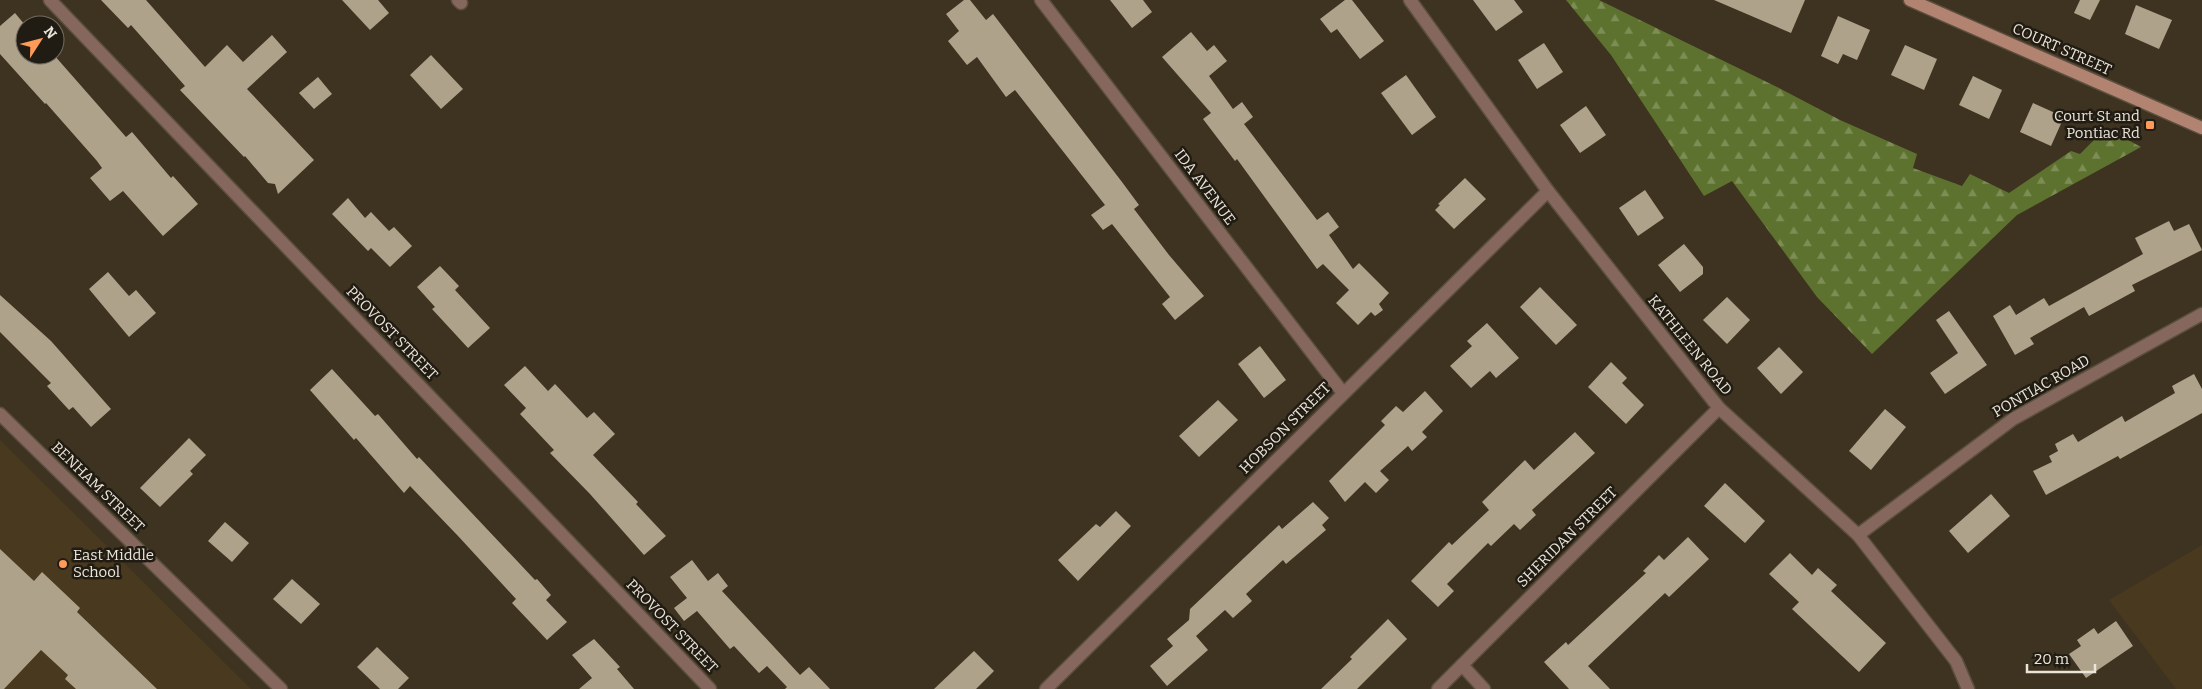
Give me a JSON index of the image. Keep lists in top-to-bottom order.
{
  "streets": {
    "street": [
      "COURT STREET",
      "IDA AVENUE",
      "PROVOST STREET",
      "KATHLEEN ROAD",
      "PONTIAC ROAD",
      "HOBSON STREET",
      "BENHAM STREET",
      "SHERIDAN STREET"
    ]
  },
  "crossings": [
    ["IDA AVENUE", "HOBSON STREET"],
    ["KATHLEEN ROAD", "PONTIAC ROAD"],
    ["KATHLEEN ROAD", "HOBSON STREET"],
    ["KATHLEEN ROAD", "SHERIDAN STREET"]
  ],
  "places": {
    "transit": ["Court St and Pontiac Rd"],
    "other": ["East Middle School"]
  },
  "scale_bar": "20 m",
  "north": "top right"
}
